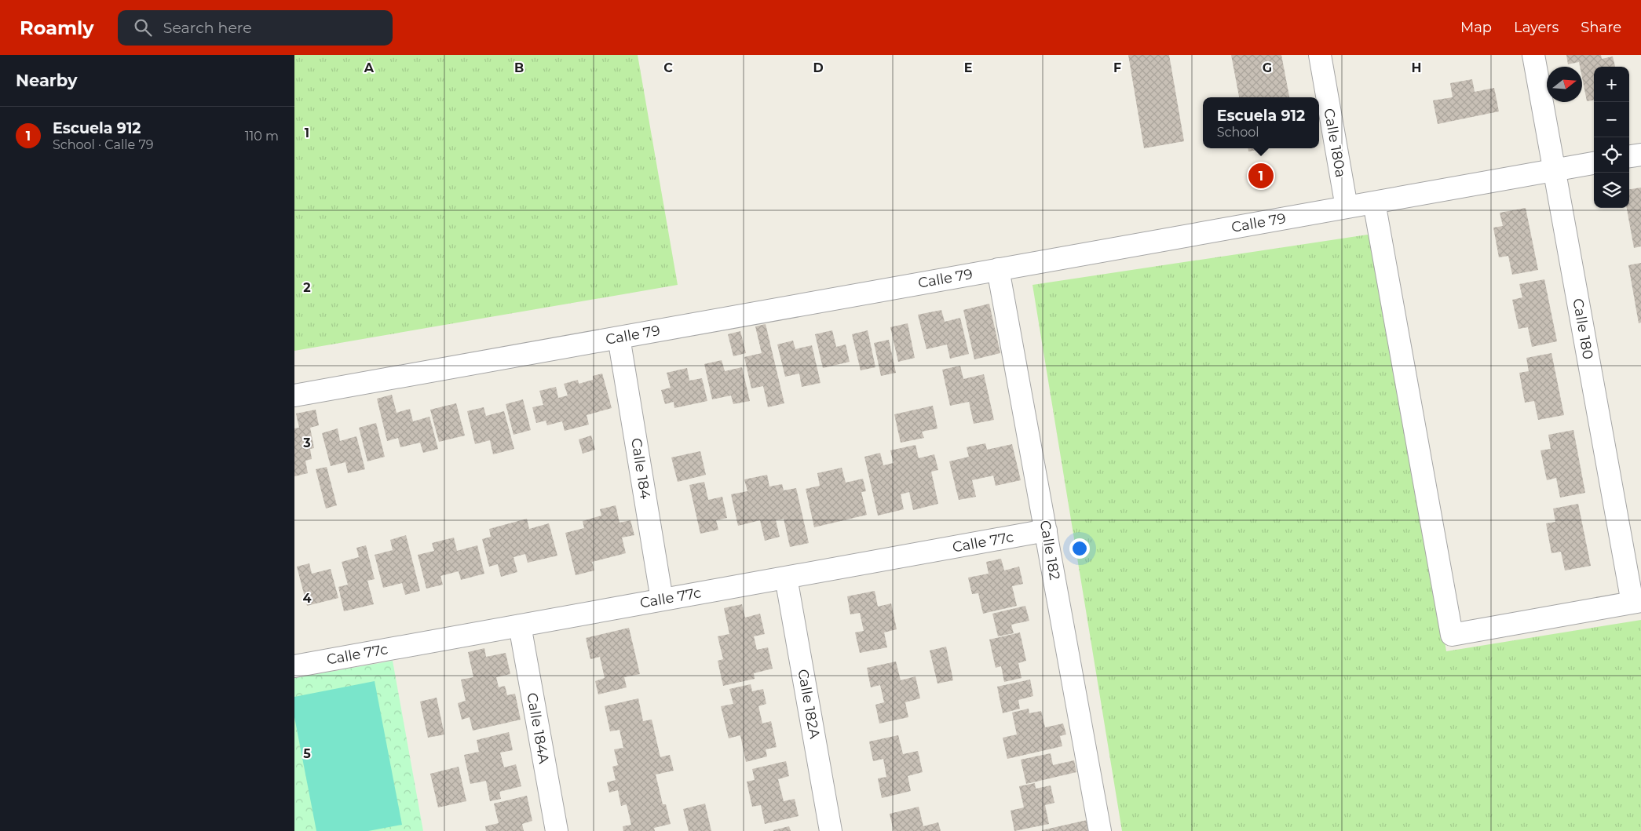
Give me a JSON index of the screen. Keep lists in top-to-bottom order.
{
  "streets": {
    "street": [
      "Calle 180a",
      "Calle 79",
      "Calle 180",
      "Calle 184",
      "Calle 77c",
      "Calle 182",
      "Calle 182A",
      "Calle 184A"
    ]
  },
  "crossings": [
    ["Calle 180a", "Calle 79"],
    ["Calle 79", "Calle 180"],
    ["Calle 79", "Calle 184"],
    ["Calle 79", "Calle 182"],
    ["Calle 184", "Calle 77c"],
    ["Calle 77c", "Calle 182"],
    ["Calle 77c", "Calle 182A"],
    ["Calle 77c", "Calle 184A"]
  ],
  "north": "right",
  "page": {
    "header": "Roamly",
    "search": "Search here",
    "nav": ["Map", "Layers", "Share"],
    "heading": "Nearby",
    "map_buttons": ["+", "−"],
    "popup": ["Escuela 912", "School"],
    "list": [
      {
        "mark": "1",
        "name": "Escuela 912",
        "note": "School · Calle 79",
        "value": "110 m"
      }
    ],
    "pins": "1"
  },
  "grid": {
    "columns": [
      "A",
      "B",
      "C",
      "D",
      "E",
      "F",
      "G",
      "H"
    ],
    "rows": [
      "1",
      "2",
      "3",
      "4",
      "5"
    ]
  }
}
